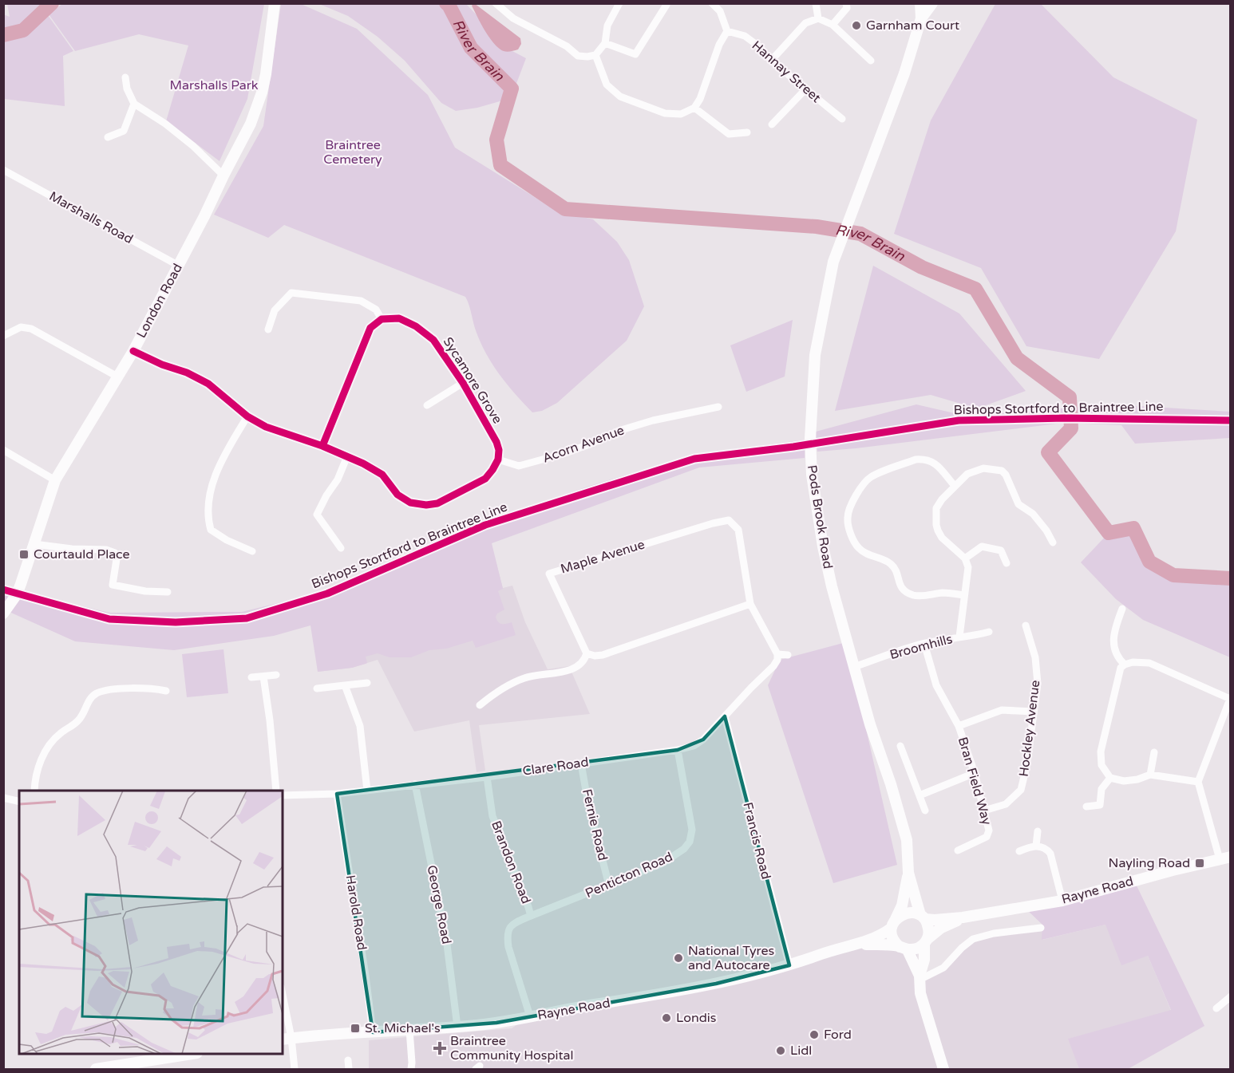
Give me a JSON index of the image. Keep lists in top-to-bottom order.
{
  "streets": {
    "main road": ["London Road", "Pods Brook Road", "Rayne Road"],
    "street": [
      "Hannay Street",
      "Marshalls Road",
      "Sycamore Grove",
      "Acorn Avenue",
      "Maple Avenue",
      "Broomhills",
      "Hockley Avenue",
      "Clare Road",
      "Bran Field Way",
      "Fernie Road",
      "Francis Road",
      "Brandon Road",
      "Penticton Road",
      "George Road",
      "Harold Road"
    ],
    "cycle path": ["Bishops Stortford to Braintree Line"]
  },
  "crossings": [
    ["Marshalls Road", "London Road"],
    ["Sycamore Grove", "Acorn Avenue"],
    ["Pods Brook Road", "Broomhills"],
    ["Broomhills", "Bran Field Way"],
    ["Hockley Avenue", "Bran Field Way"],
    ["Clare Road", "Fernie Road"],
    ["Clare Road", "Francis Road"],
    ["Clare Road", "Brandon Road"],
    ["Clare Road", "Penticton Road"],
    ["Clare Road", "George Road"],
    ["Clare Road", "Harold Road"],
    ["Fernie Road", "Penticton Road"],
    ["Francis Road", "Rayne Road"],
    ["Brandon Road", "Penticton Road"],
    ["Brandon Road", "Rayne Road"],
    ["Rayne Road", "George Road"],
    ["Rayne Road", "Harold Road"]
  ],
  "water": ["River Brain"],
  "parks": ["Marshalls Park", "Braintree Cemetery"],
  "places": {
    "other": [
      "Garnham Court",
      "National Tyres and Autocare",
      "Londis",
      "Ford",
      "Lidl"
    ],
    "transit": ["Courtauld Place", "Nayling Road", "St. Michael's"],
    "health": ["Braintree Community Hospital"]
  }
}
